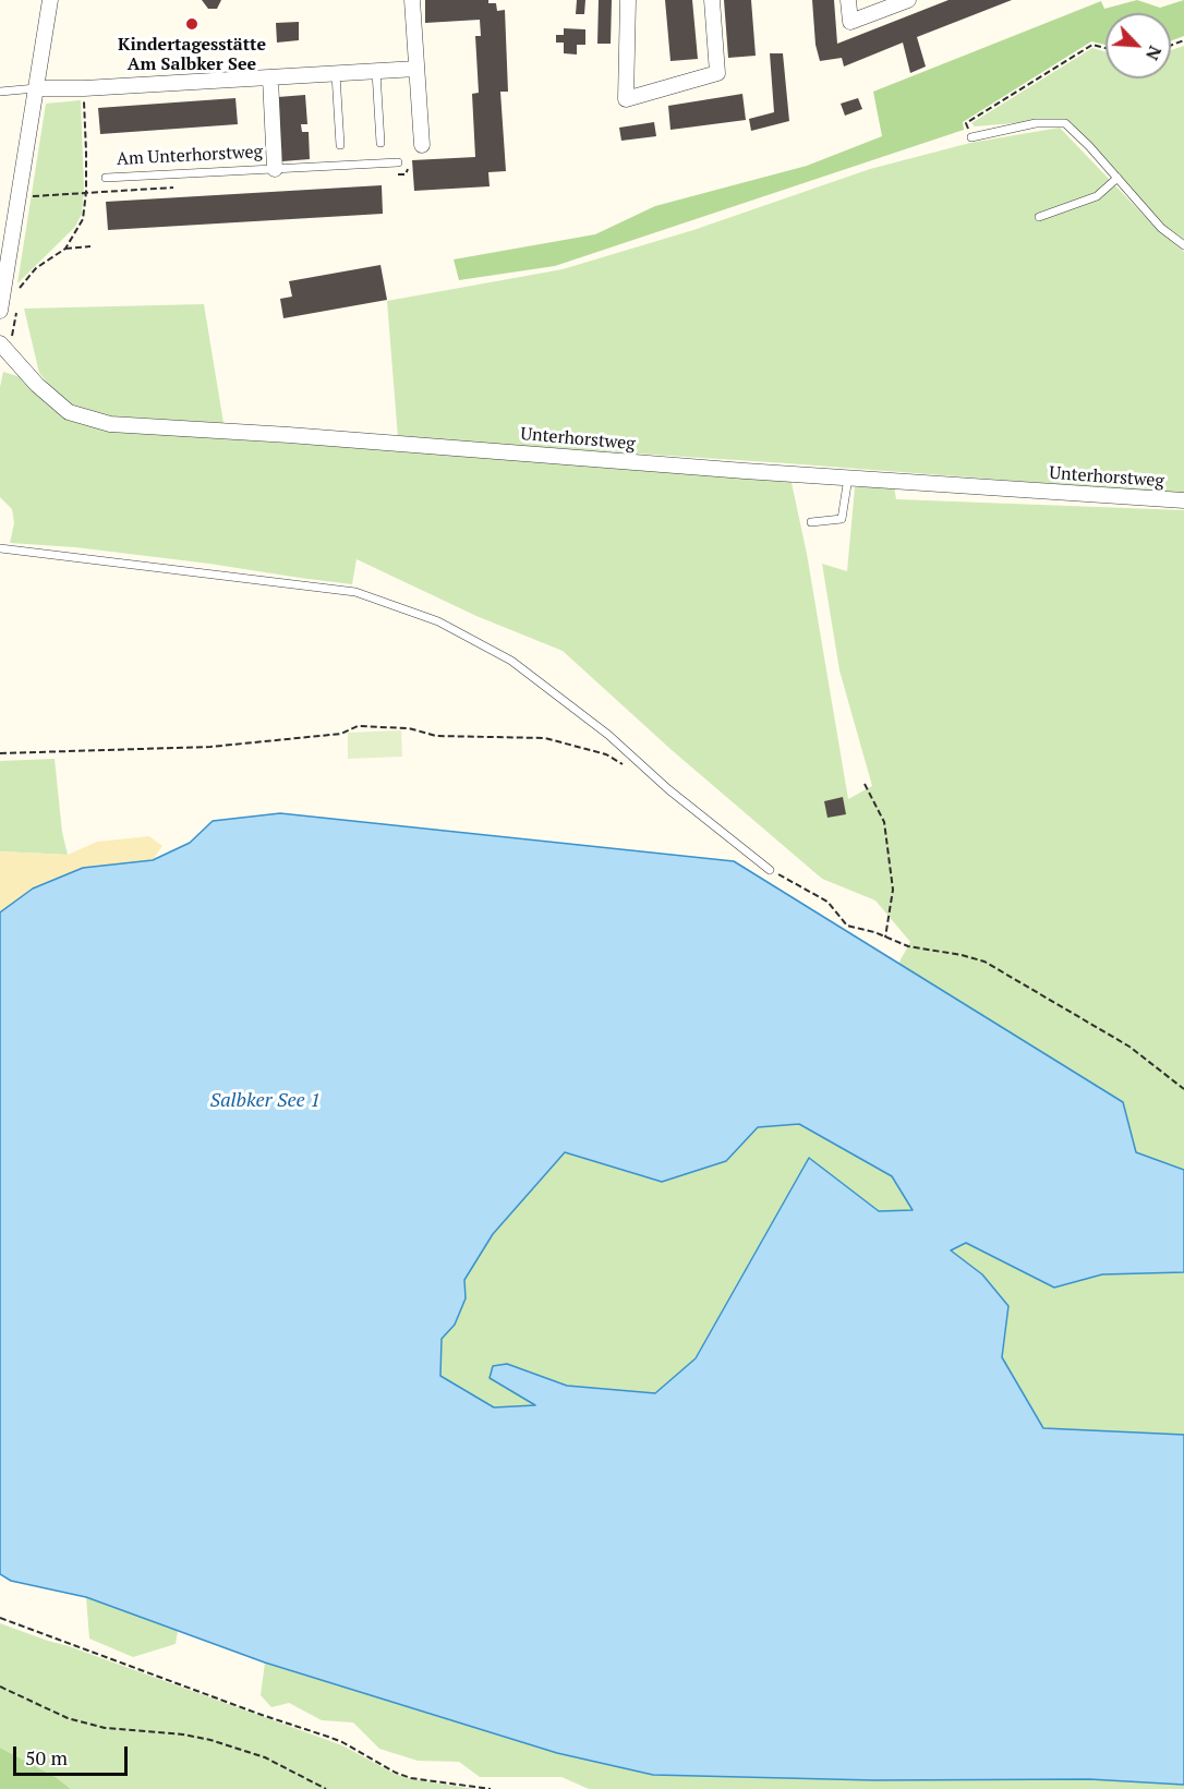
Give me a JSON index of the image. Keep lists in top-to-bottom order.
{
  "streets": {
    "street": ["Am Unterhorstweg", "Unterhorstweg"]
  },
  "water": ["Salbker See 1"],
  "places": ["Kindertagesstätte Am Salbker See"],
  "scale_bar": "50 m",
  "north": "bottom right"
}
